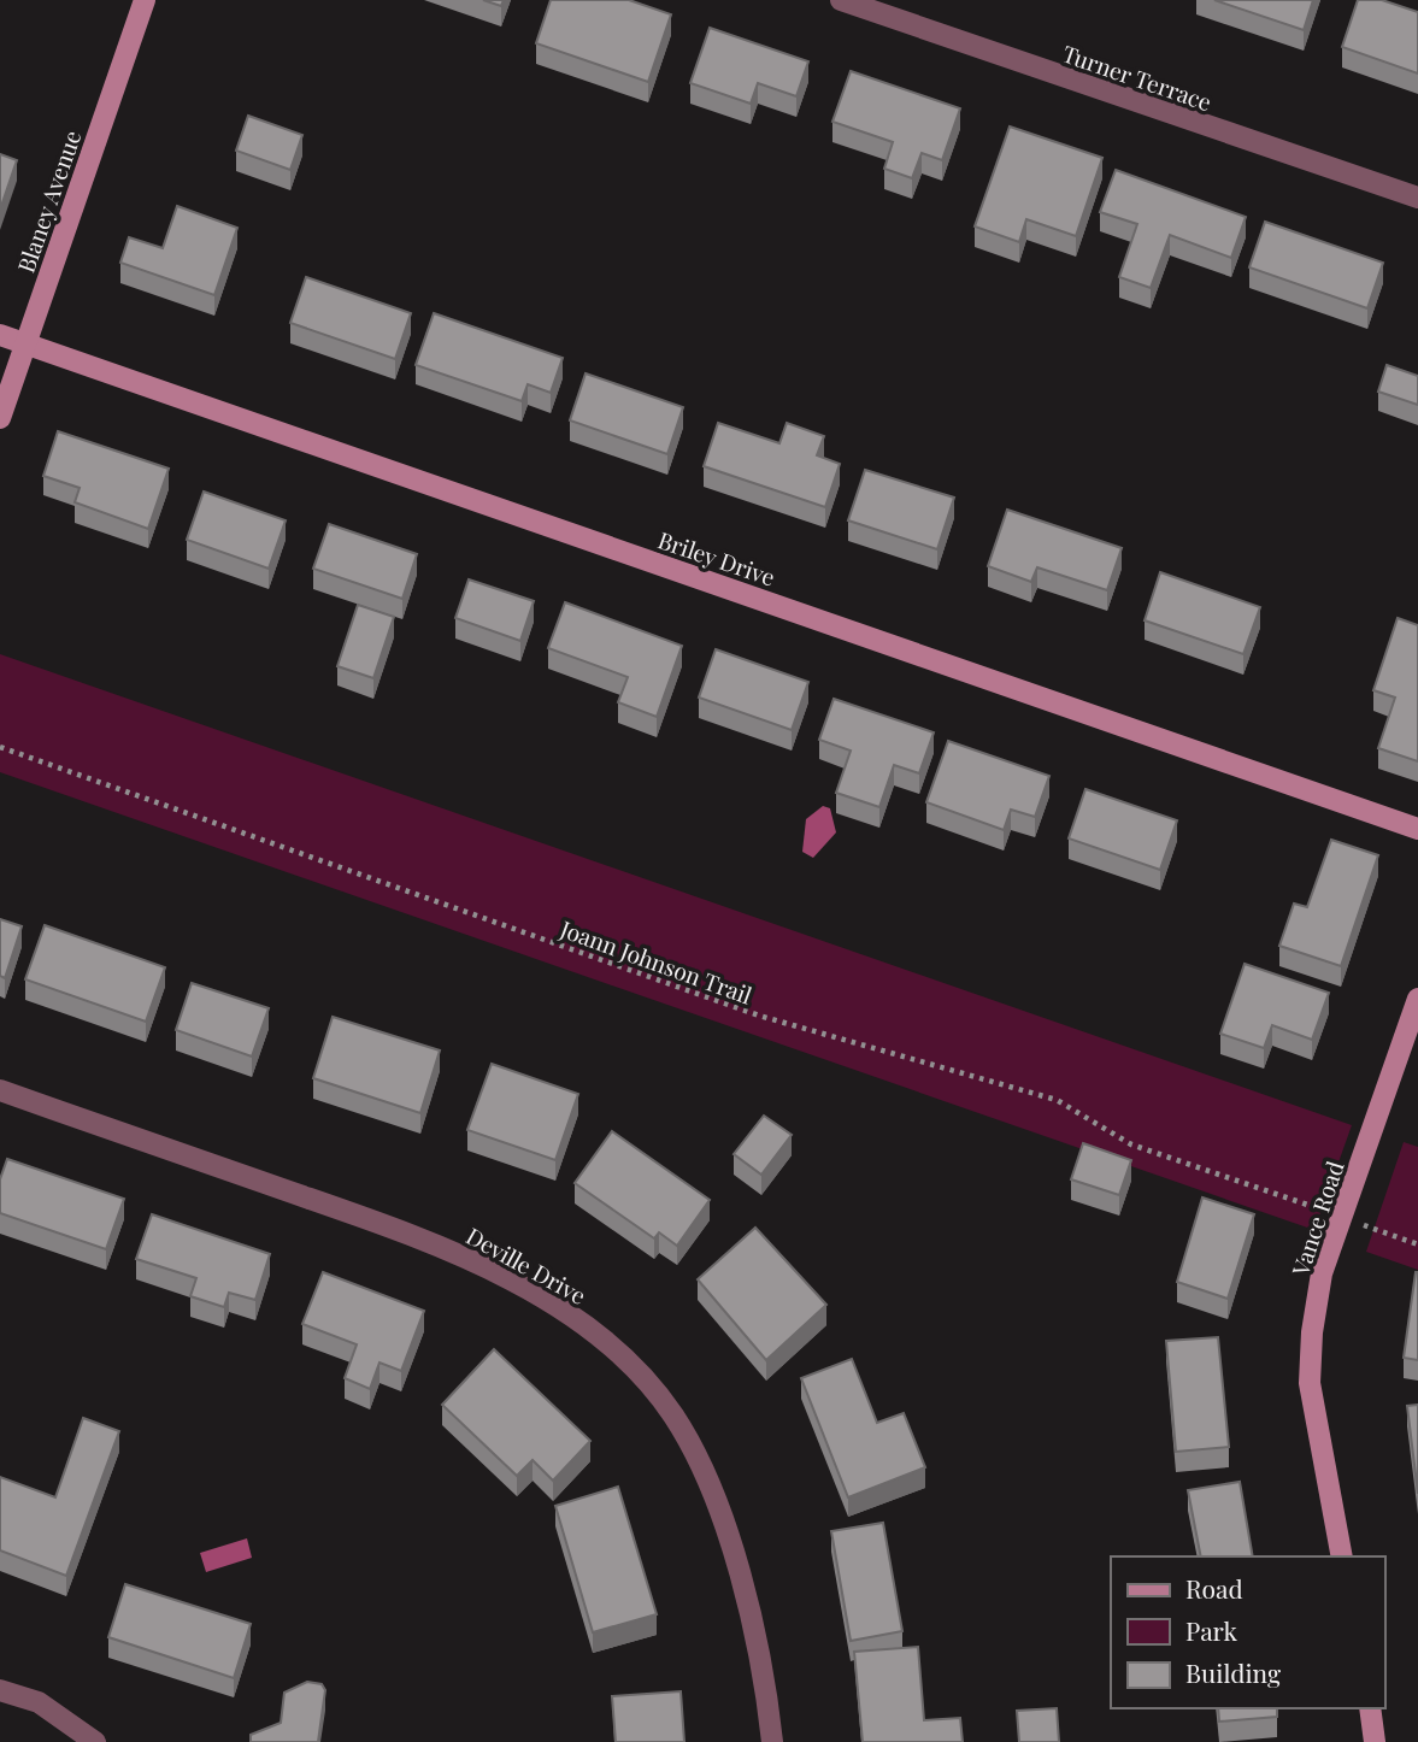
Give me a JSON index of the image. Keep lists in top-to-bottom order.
{
  "streets": {
    "street": [
      "Turner Terrace",
      "Blaney Avenue",
      "Briley Drive",
      "Vance Road",
      "Deville Drive"
    ],
    "path": ["Joann Johnson Trail"]
  },
  "crossings": [
    ["Blaney Avenue", "Briley Drive"]
  ],
  "legend": ["Road", "Park", "Building"]
}
